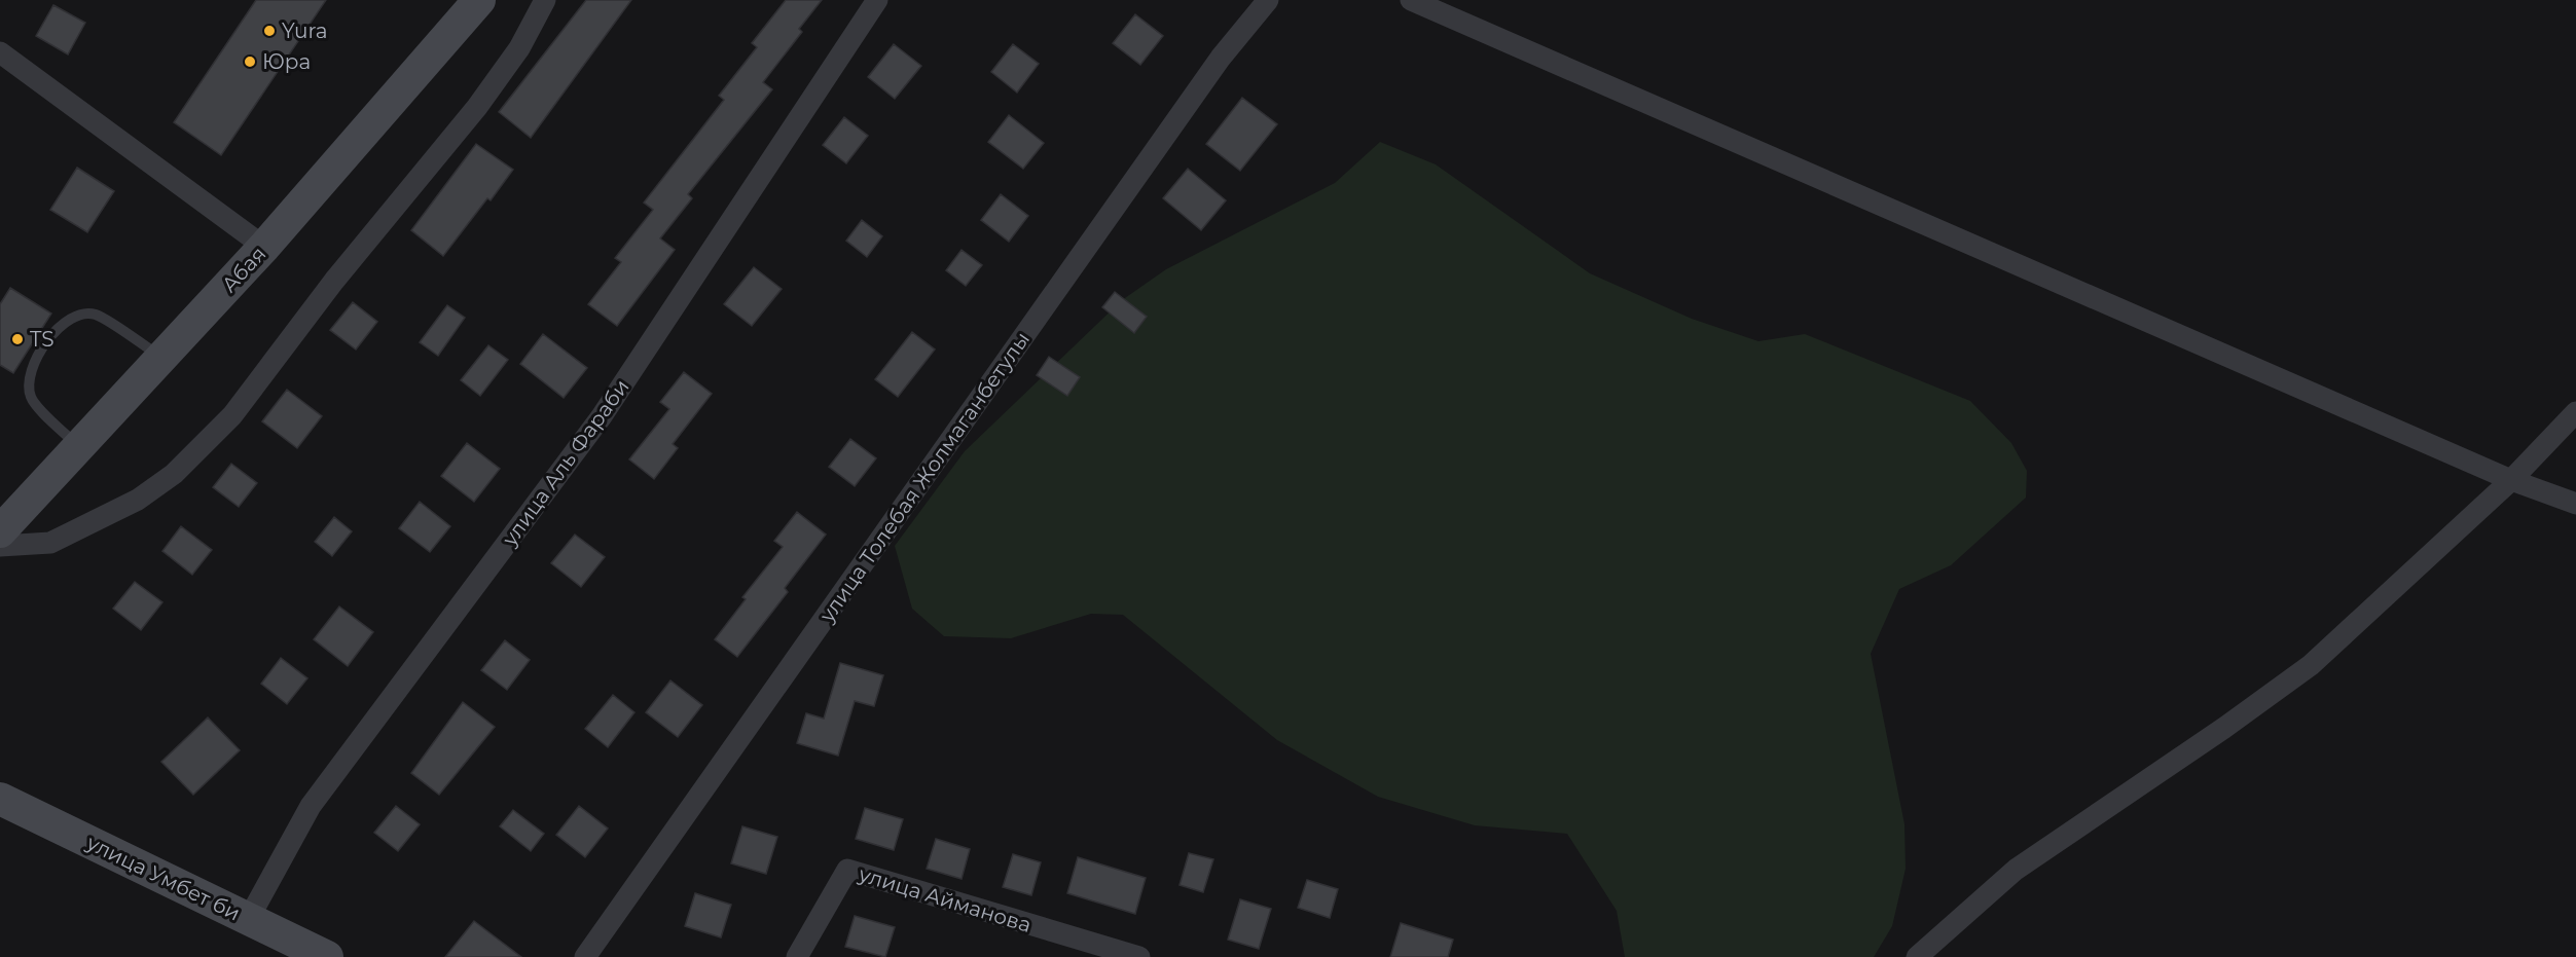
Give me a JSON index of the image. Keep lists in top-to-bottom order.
{
  "streets": {
    "street": [
      "Абая",
      "улица Аль Фараби",
      "улица Толебая Жолмаганбетулы",
      "улица Умбет би",
      "улица Айманова"
    ]
  },
  "crossings": [
    ["улица Аль Фараби", "улица Умбет би"]
  ],
  "places": ["Yura", "Юра", "TS"]
}
